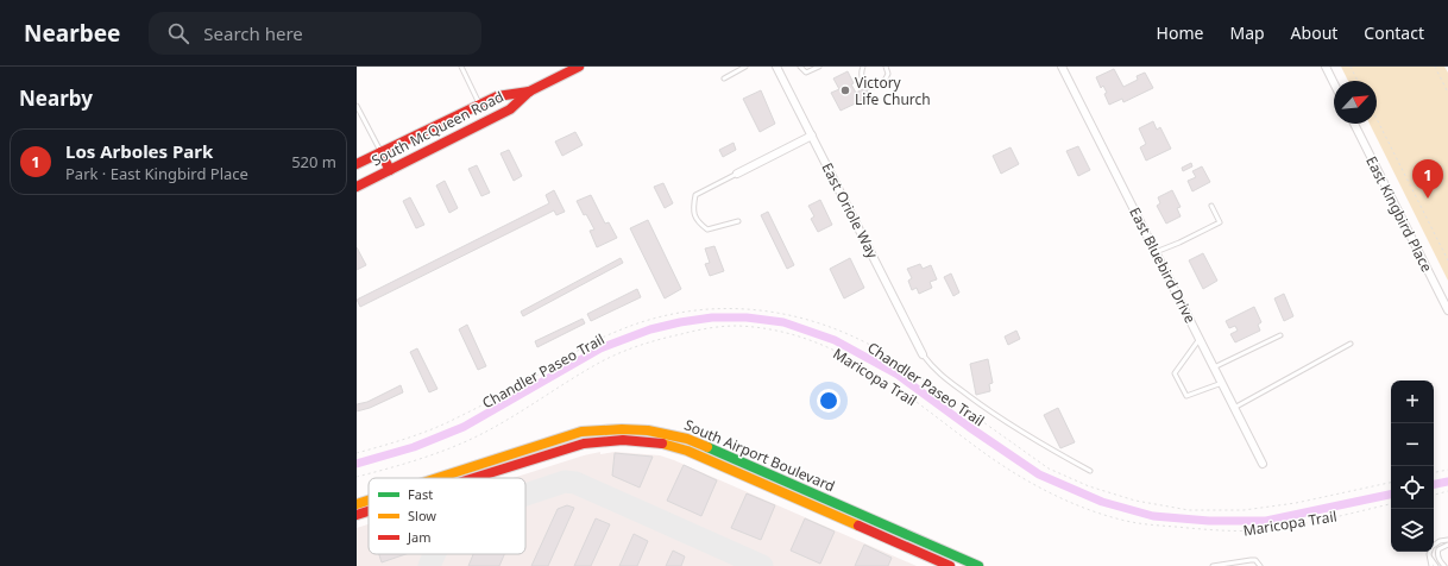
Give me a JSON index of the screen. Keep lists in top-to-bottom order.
{
  "streets": {
    "street": [
      "South McQueen Road",
      "East Oriole Way",
      "East Kingbird Place",
      "East Bluebird Drive",
      "South Airport Boulevard"
    ],
    "path": ["Chandler Paseo Trail", "Maricopa Trail"]
  },
  "places": ["Victory Life Church"],
  "legend": ["Fast", "Slow", "Jam"],
  "north": "top right",
  "page": {
    "header": "Nearbee",
    "search": "Search here",
    "nav": [
      "Home",
      "Map",
      "About",
      "Contact"
    ],
    "heading": "Nearby",
    "list": [
      {
        "mark": "1",
        "name": "Los Arboles Park",
        "note": "Park · East Kingbird Place",
        "value": "520 m"
      }
    ],
    "pins": "1",
    "map_buttons": ["+", "−"]
  }
}
